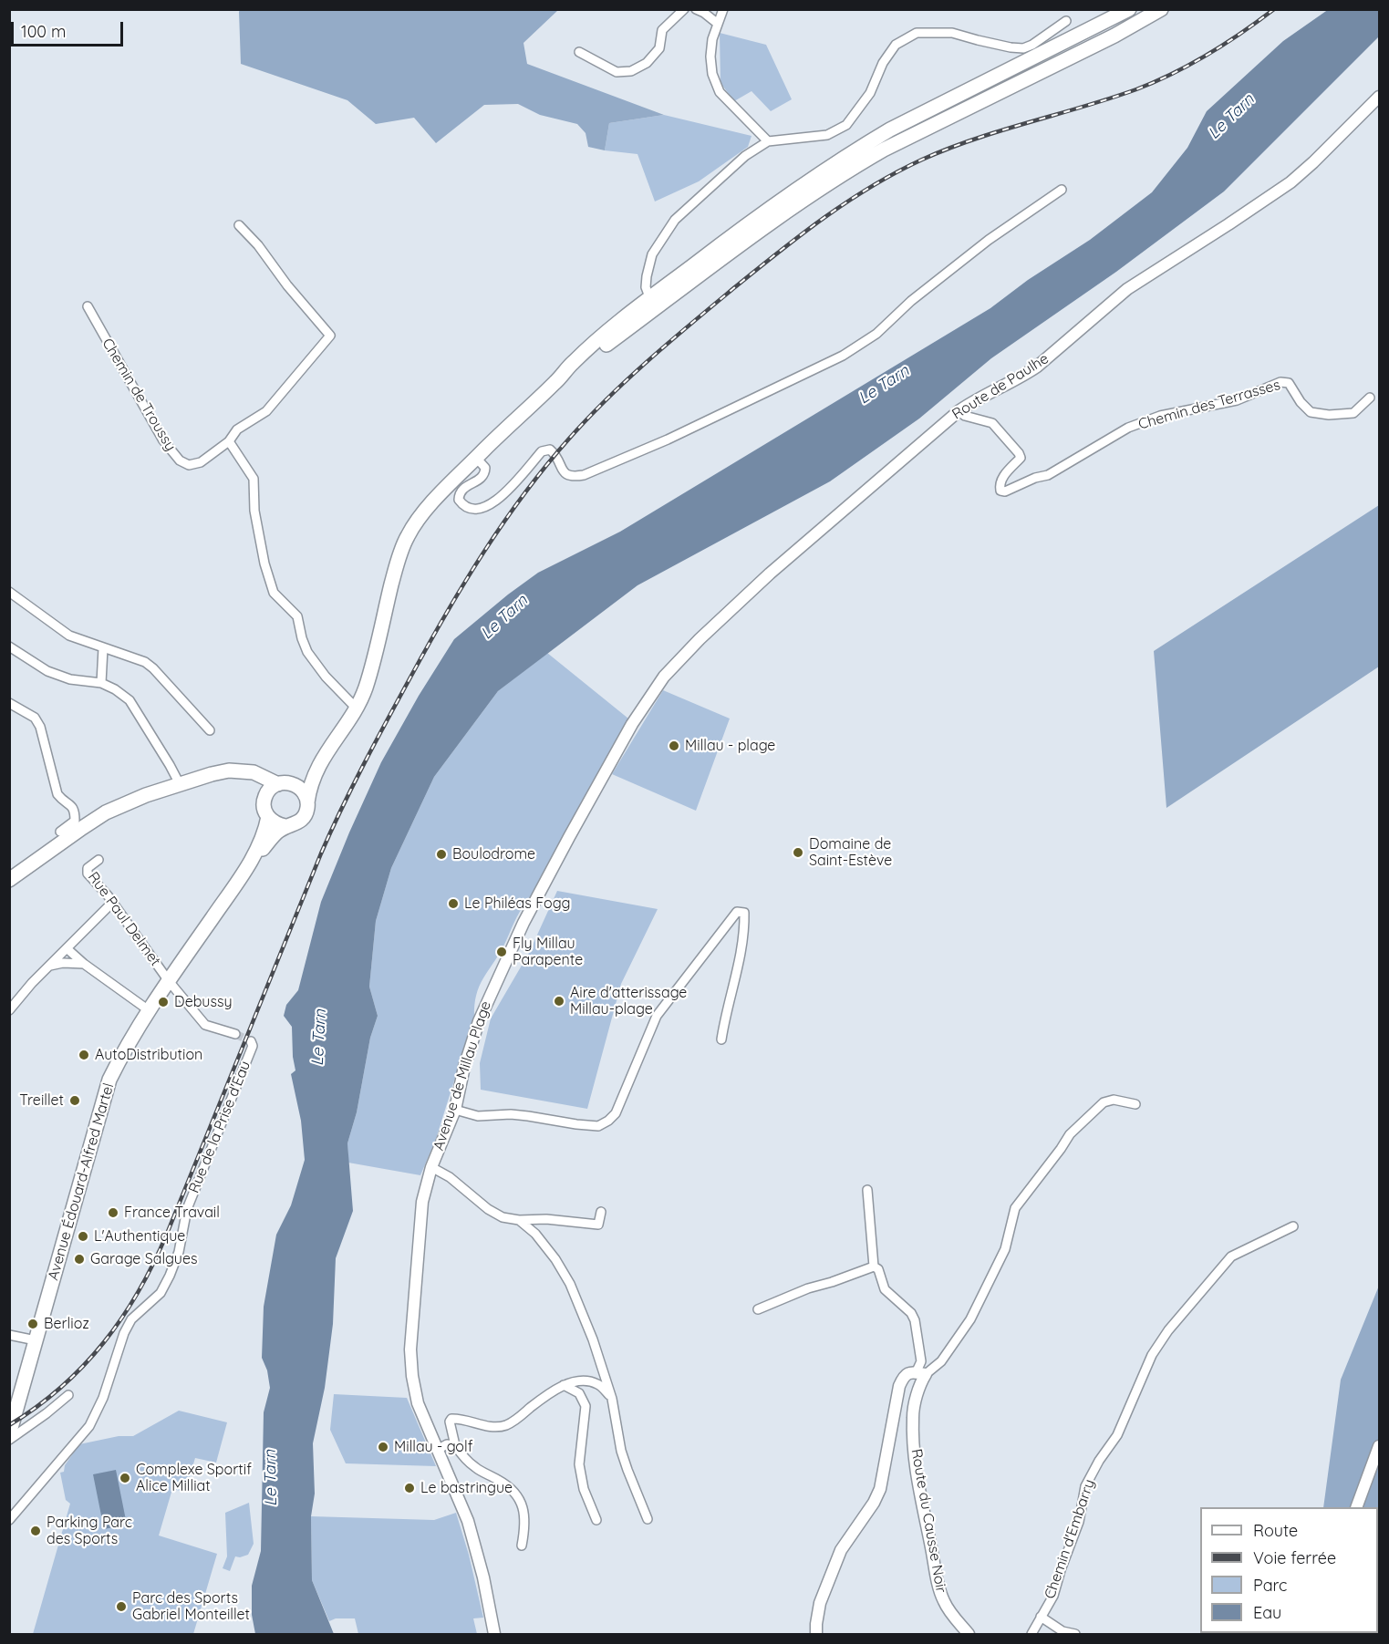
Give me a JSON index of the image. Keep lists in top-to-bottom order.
{
  "streets": {
    "main road": ["Avenue Édouard-Alfred Martel"],
    "street": [
      "Route de Paulhe",
      "Chemin de Troussy",
      "Chemin des Terrasses",
      "Rue Paul Delmet",
      "Avenue de Millau Plage",
      "Rue de la Prise d'Eau",
      "Route du Causse Noir",
      "Chemin d'Embarry"
    ]
  },
  "crossings": [
    ["Route de Paulhe", "Chemin des Terrasses"],
    ["Route de Paulhe", "Avenue de Millau Plage"],
    ["Rue Paul Delmet", "Avenue Édouard-Alfred Martel"]
  ],
  "water": ["Le Tarn"],
  "places": [
    "Millau - plage",
    "Domaine de Saint-Estève",
    "Boulodrome",
    "Le Philéas Fogg",
    "Fly Millau Parapente",
    "Aire d'atterissage Millau-plage",
    "Debussy",
    "AutoDistribution",
    "Treillet",
    "France Travail",
    "L'Authentique",
    "Garage Salgues",
    "Berlioz",
    "Millau - golf",
    "Complexe Sportif Alice Milliat",
    "Le bastringue",
    "Parking Parc des Sports",
    "Parc des Sports Gabriel Monteillet"
  ],
  "legend": [
    "Route",
    "Voie ferrée",
    "Parc",
    "Eau"
  ],
  "scale_bar": "100 m"
}
